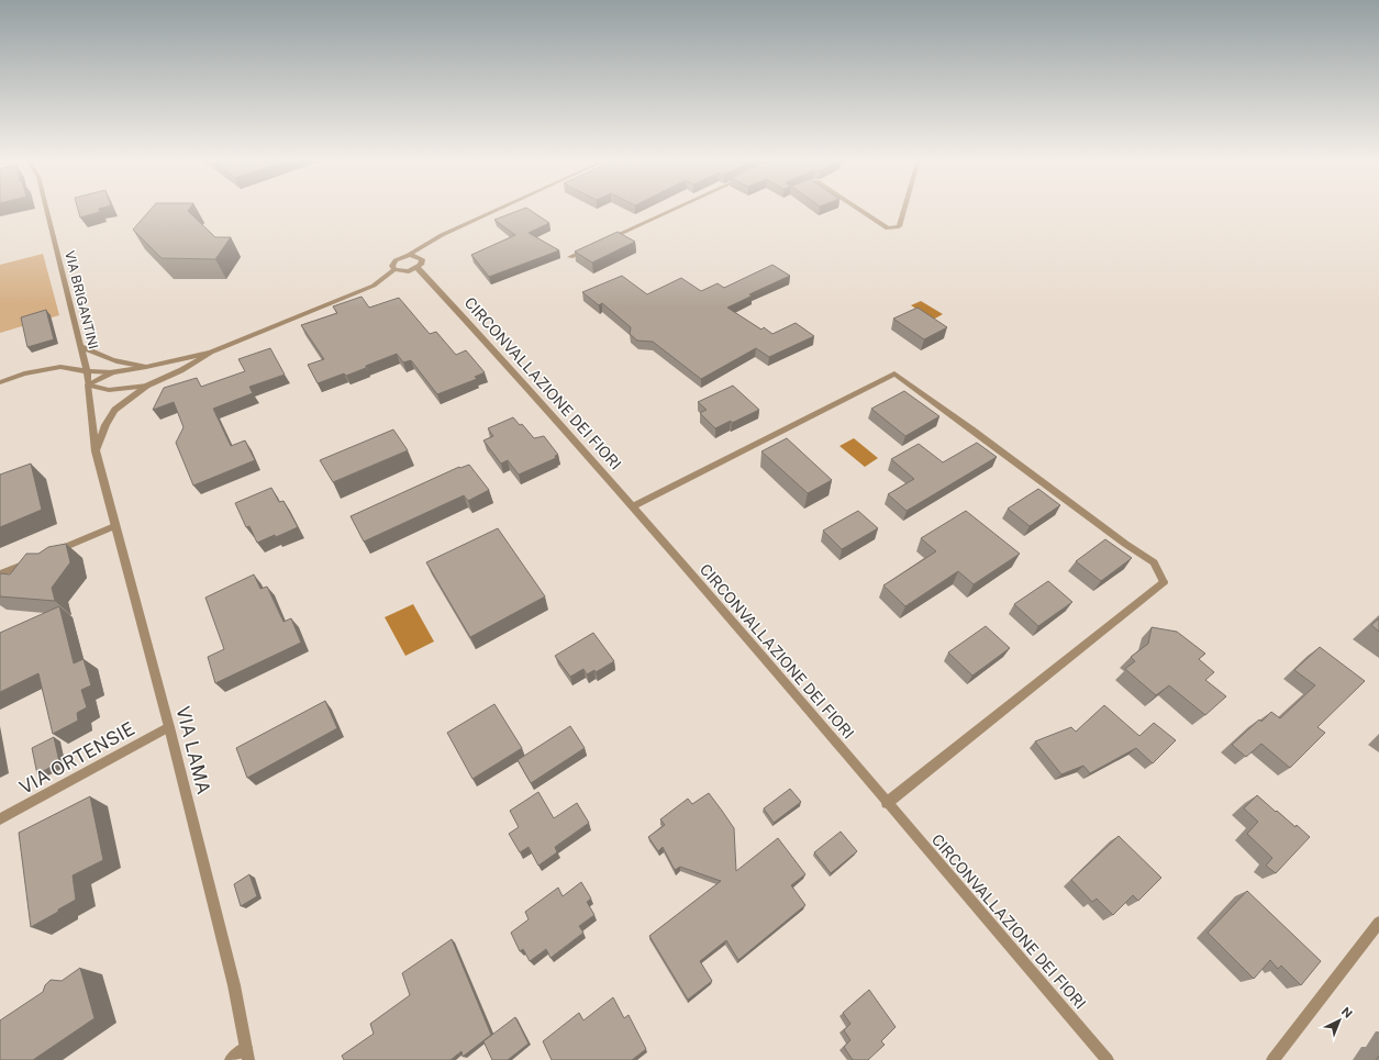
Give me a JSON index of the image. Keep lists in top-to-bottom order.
{
  "streets": {
    "street": [
      "VIA BRIGANTINI",
      "CIRCONVALLAZIONE DEI FIORI",
      "VIA LAMA",
      "VIA ORTENSIE"
    ]
  },
  "crossings": [
    ["VIA BRIGANTINI", "VIA LAMA"],
    ["VIA LAMA", "VIA ORTENSIE"]
  ],
  "north": "top right"
}
